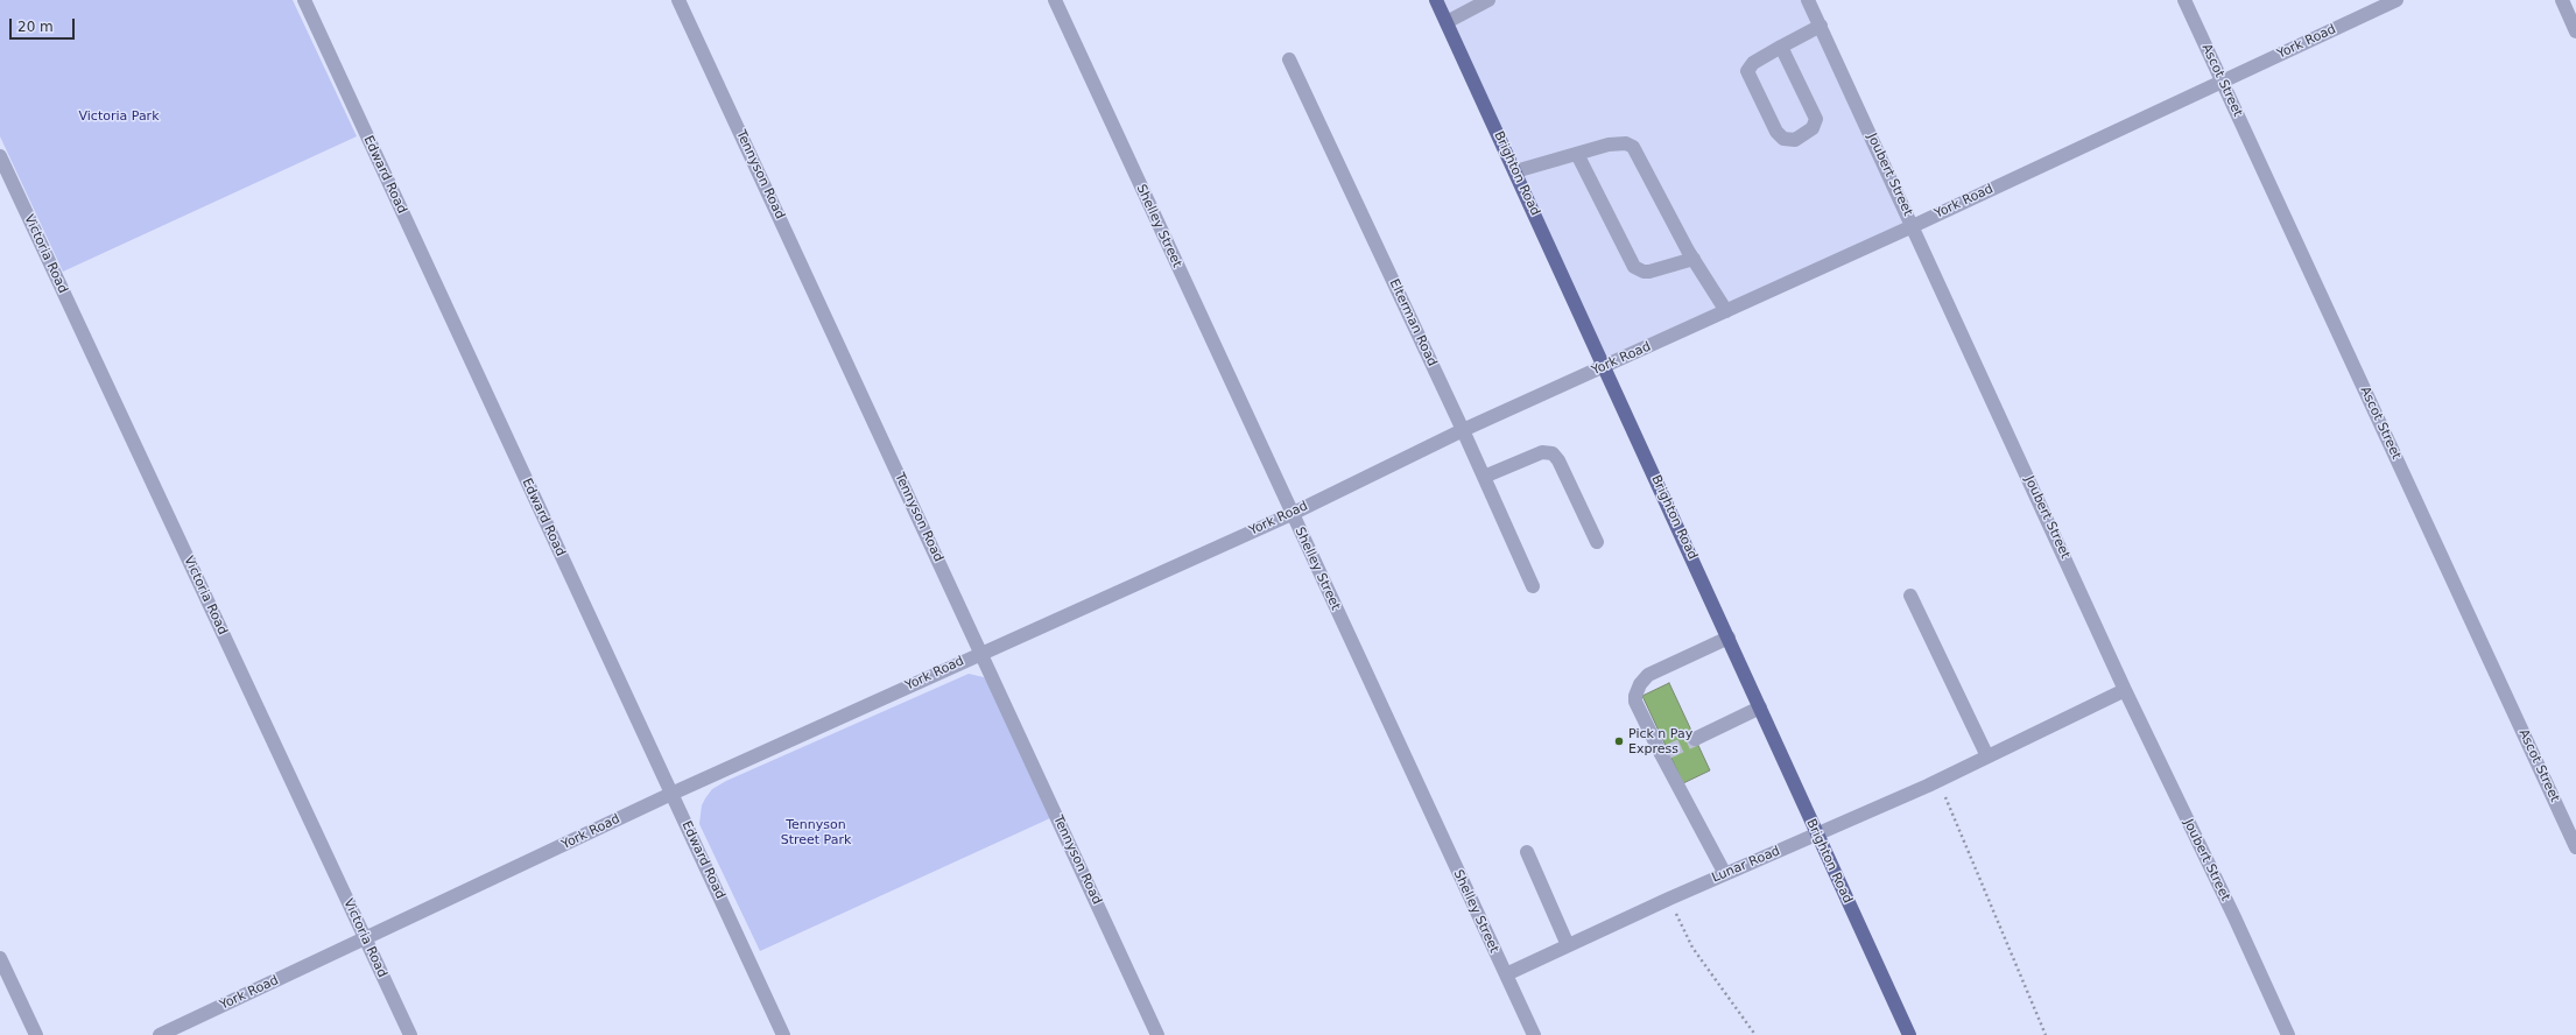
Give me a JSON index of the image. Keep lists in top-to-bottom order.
{
  "streets": {
    "main road": ["Brighton Road"],
    "street": [
      "York Road",
      "Ascot Street",
      "Edward Road",
      "Tennyson Road",
      "Joubert Street",
      "Shelley Street",
      "Victoria Road",
      "Elterman Road",
      "Lunar Road"
    ]
  },
  "crossings": [
    ["York Road", "Ascot Street"],
    ["York Road", "Brighton Road"],
    ["York Road", "Edward Road"],
    ["York Road", "Tennyson Road"],
    ["York Road", "Joubert Street"],
    ["York Road", "Shelley Street"],
    ["York Road", "Victoria Road"],
    ["York Road", "Elterman Road"],
    ["Brighton Road", "Lunar Road"],
    ["Joubert Street", "Lunar Road"],
    ["Shelley Street", "Lunar Road"]
  ],
  "parks": ["Victoria Park", "Tennyson Street Park"],
  "places": ["Pick n Pay Express"],
  "scale_bar": "20 m"
}
